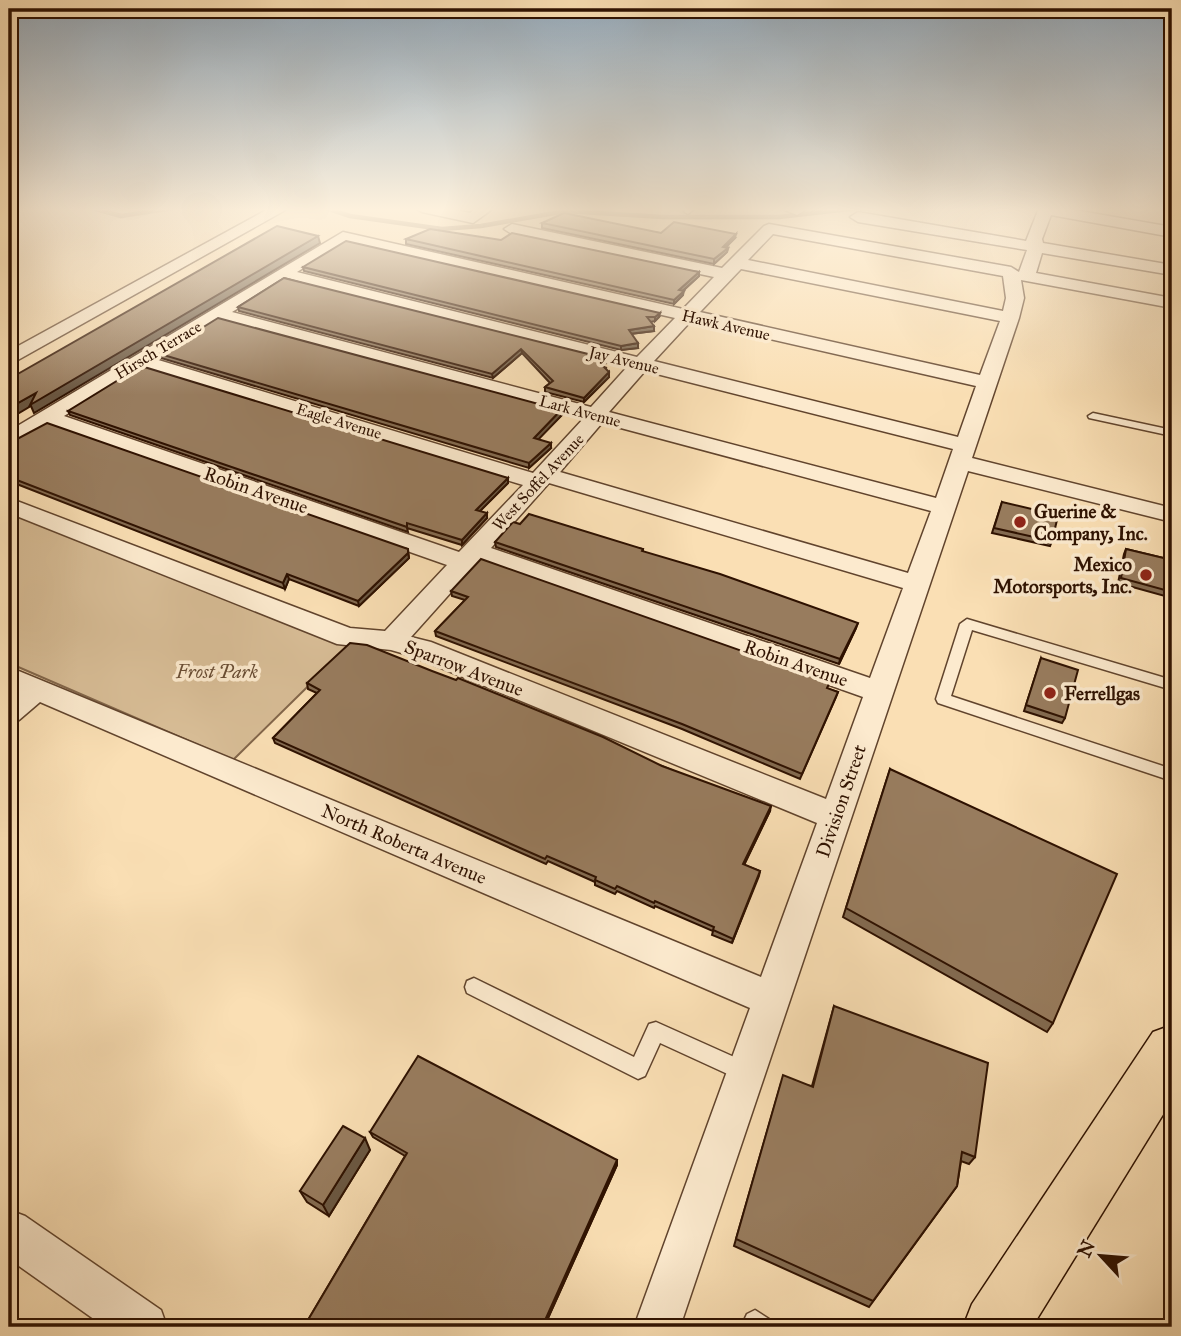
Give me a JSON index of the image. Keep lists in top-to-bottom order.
{
  "streets": {
    "street": [
      "Hawk Avenue",
      "Hirsch Terrace",
      "Jay Avenue",
      "Lark Avenue",
      "Eagle Avenue",
      "West Soffel Avenue",
      "Robin Avenue",
      "Sparrow Avenue",
      "Division Street",
      "North Roberta Avenue"
    ]
  },
  "crossings": [
    ["Hawk Avenue", "West Soffel Avenue"],
    ["Hawk Avenue", "Division Street"],
    ["Hirsch Terrace", "Jay Avenue"],
    ["Hirsch Terrace", "Lark Avenue"],
    ["Hirsch Terrace", "Eagle Avenue"],
    ["Hirsch Terrace", "Robin Avenue"],
    ["Jay Avenue", "West Soffel Avenue"],
    ["Jay Avenue", "Division Street"],
    ["Lark Avenue", "West Soffel Avenue"],
    ["Lark Avenue", "Division Street"],
    ["Eagle Avenue", "West Soffel Avenue"],
    ["Eagle Avenue", "Division Street"],
    ["West Soffel Avenue", "Robin Avenue"],
    ["West Soffel Avenue", "Sparrow Avenue"],
    ["West Soffel Avenue", "Division Street"],
    ["Robin Avenue", "Division Street"],
    ["Sparrow Avenue", "Division Street"],
    ["Division Street", "North Roberta Avenue"]
  ],
  "parks": ["Frost Park"],
  "places": ["Guerine & Company, Inc.", "Mexico Motorsports, Inc.", "Ferrellgas"],
  "north": "top left"
}
